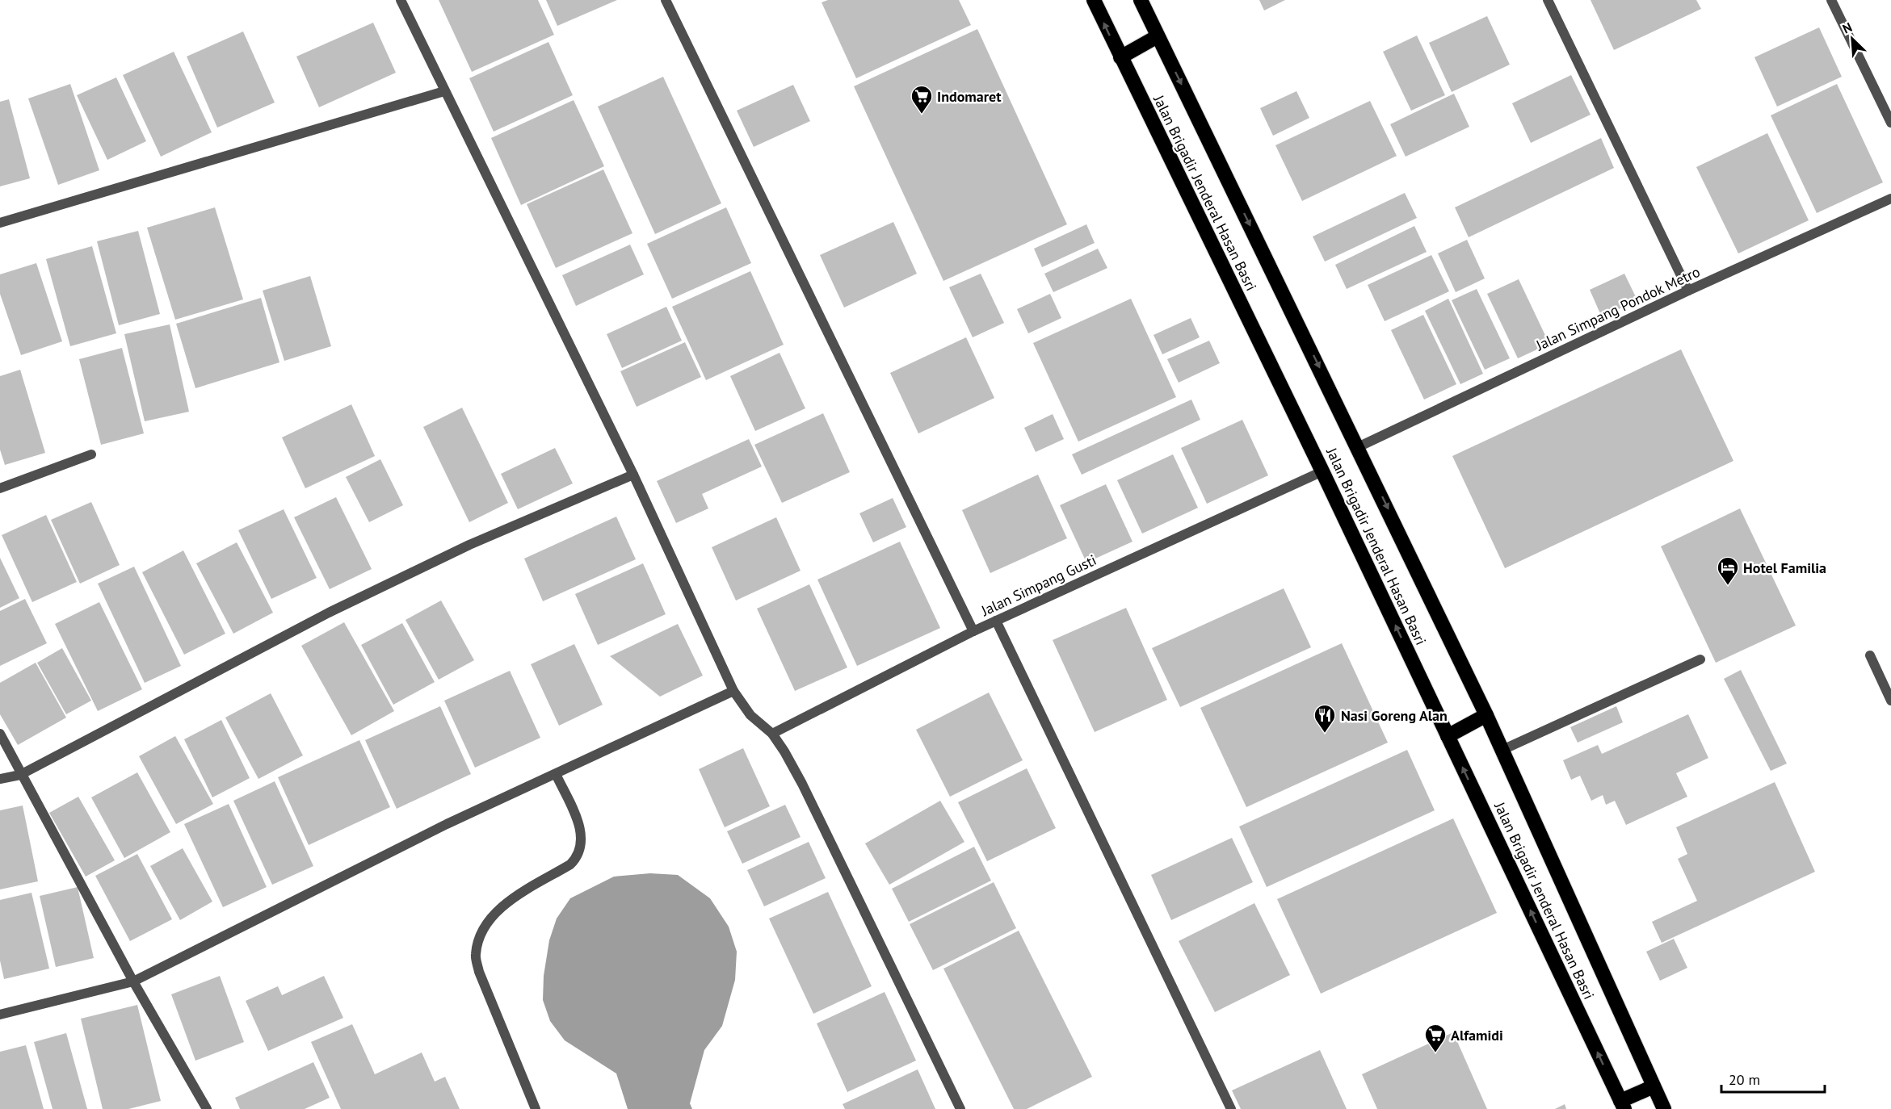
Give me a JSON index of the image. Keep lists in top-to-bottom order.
{
  "streets": {
    "highway": ["Jalan Brigadir Jenderal Hasan Basri"],
    "street": ["Jalan Simpang Pondok Metro", "Jalan Simpang Gusti"]
  },
  "crossings": [
    ["Jalan Brigadir Jenderal Hasan Basri", "Jalan Simpang Pondok Metro"],
    ["Jalan Brigadir Jenderal Hasan Basri", "Jalan Simpang Gusti"]
  ],
  "places": {
    "supermarket": ["Indomaret", "Alfamidi"],
    "hotel": ["Hotel Familia"],
    "restaurant": ["Nasi Goreng Alan"]
  },
  "scale_bar": "20 m",
  "north": "top left"
}
